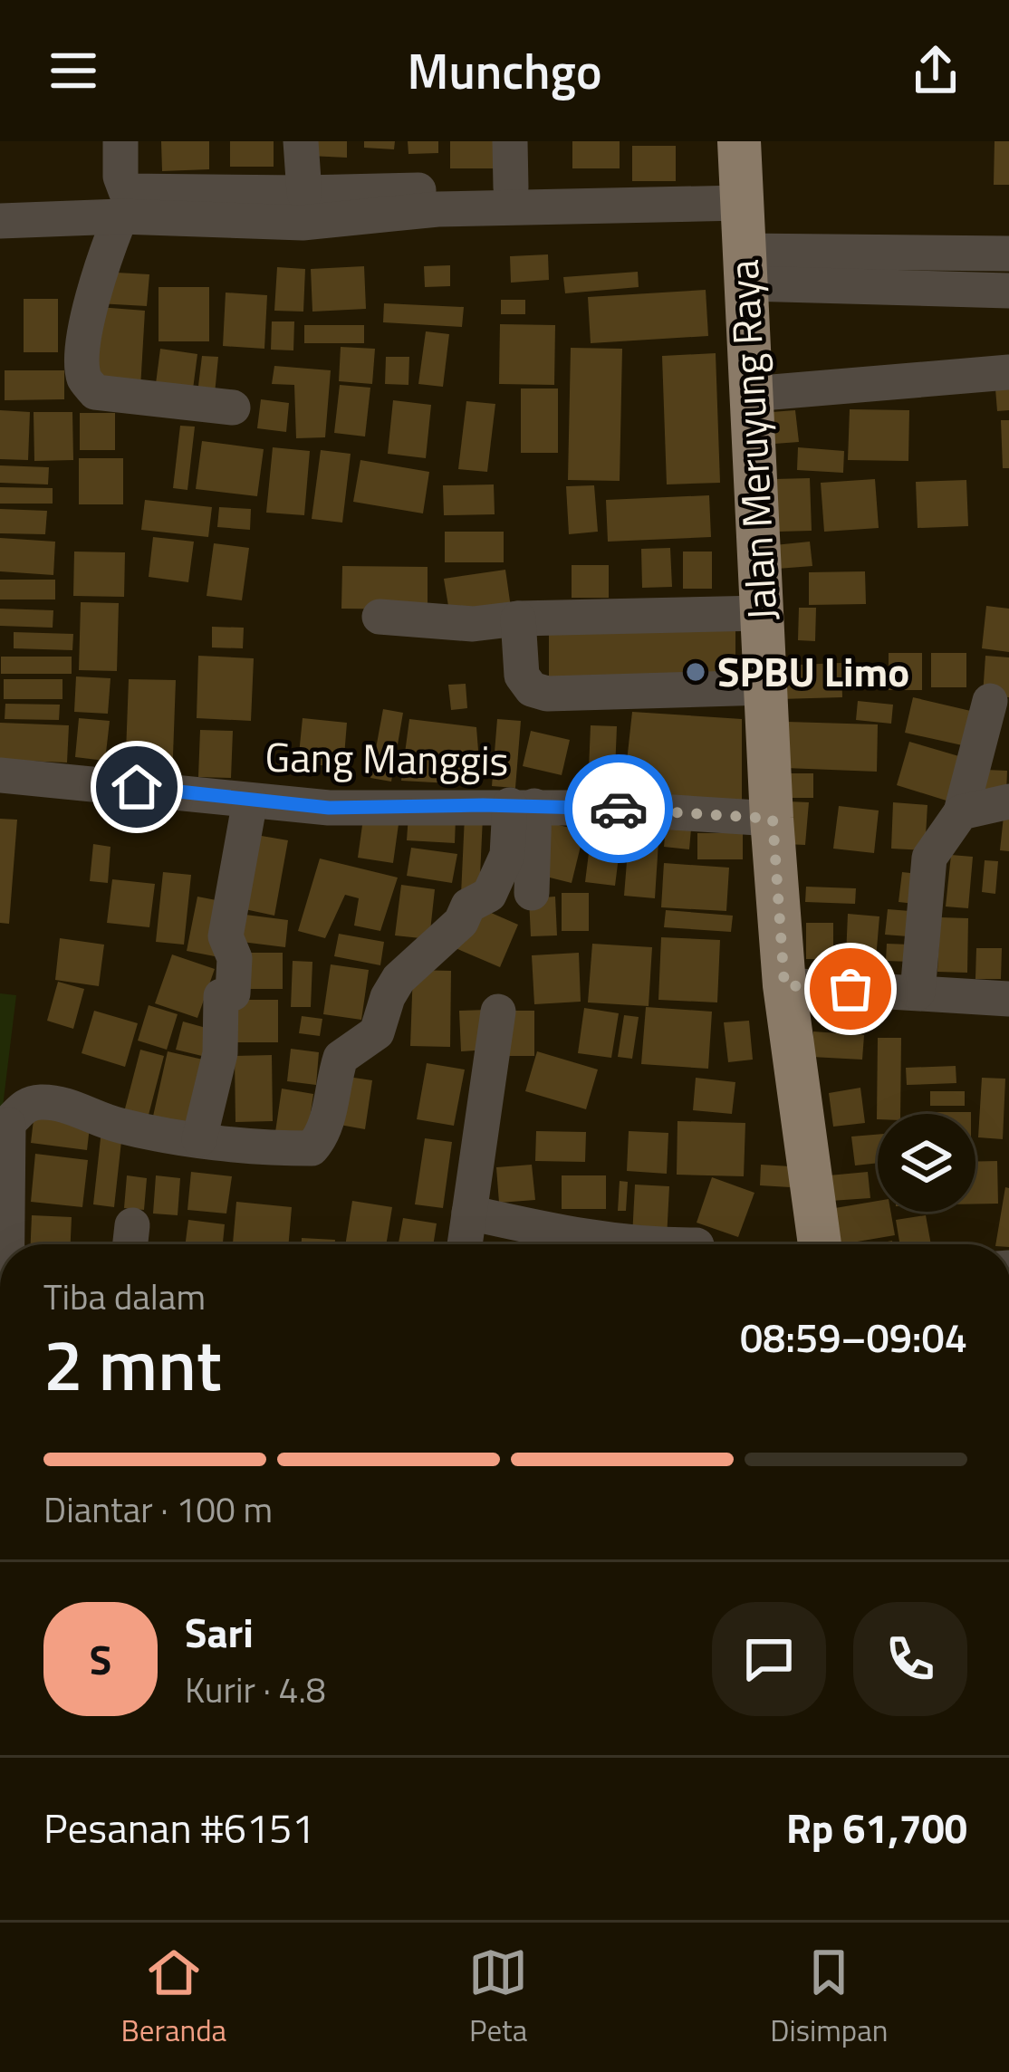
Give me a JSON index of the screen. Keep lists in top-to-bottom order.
{
  "streets": {
    "main road": ["Jalan Meruyung Raya"],
    "street": ["Gang Manggis"]
  },
  "crossings": [
    ["Jalan Meruyung Raya", "Gang Manggis"]
  ],
  "places": ["SPBU Limo"],
  "page": {
    "header": "Munchgo",
    "heading": ["2 mnt", "Tiba dalam", "08:59–09:04"],
    "panel": [
      "Sari",
      "Kurir · 4.8",
      "Pesanan #6151",
      "Rp 61,700"
    ],
    "bar": "Diantar · 100 m",
    "round": "S",
    "tabs": ["Beranda", "Peta", "Disimpan"]
  }
}
